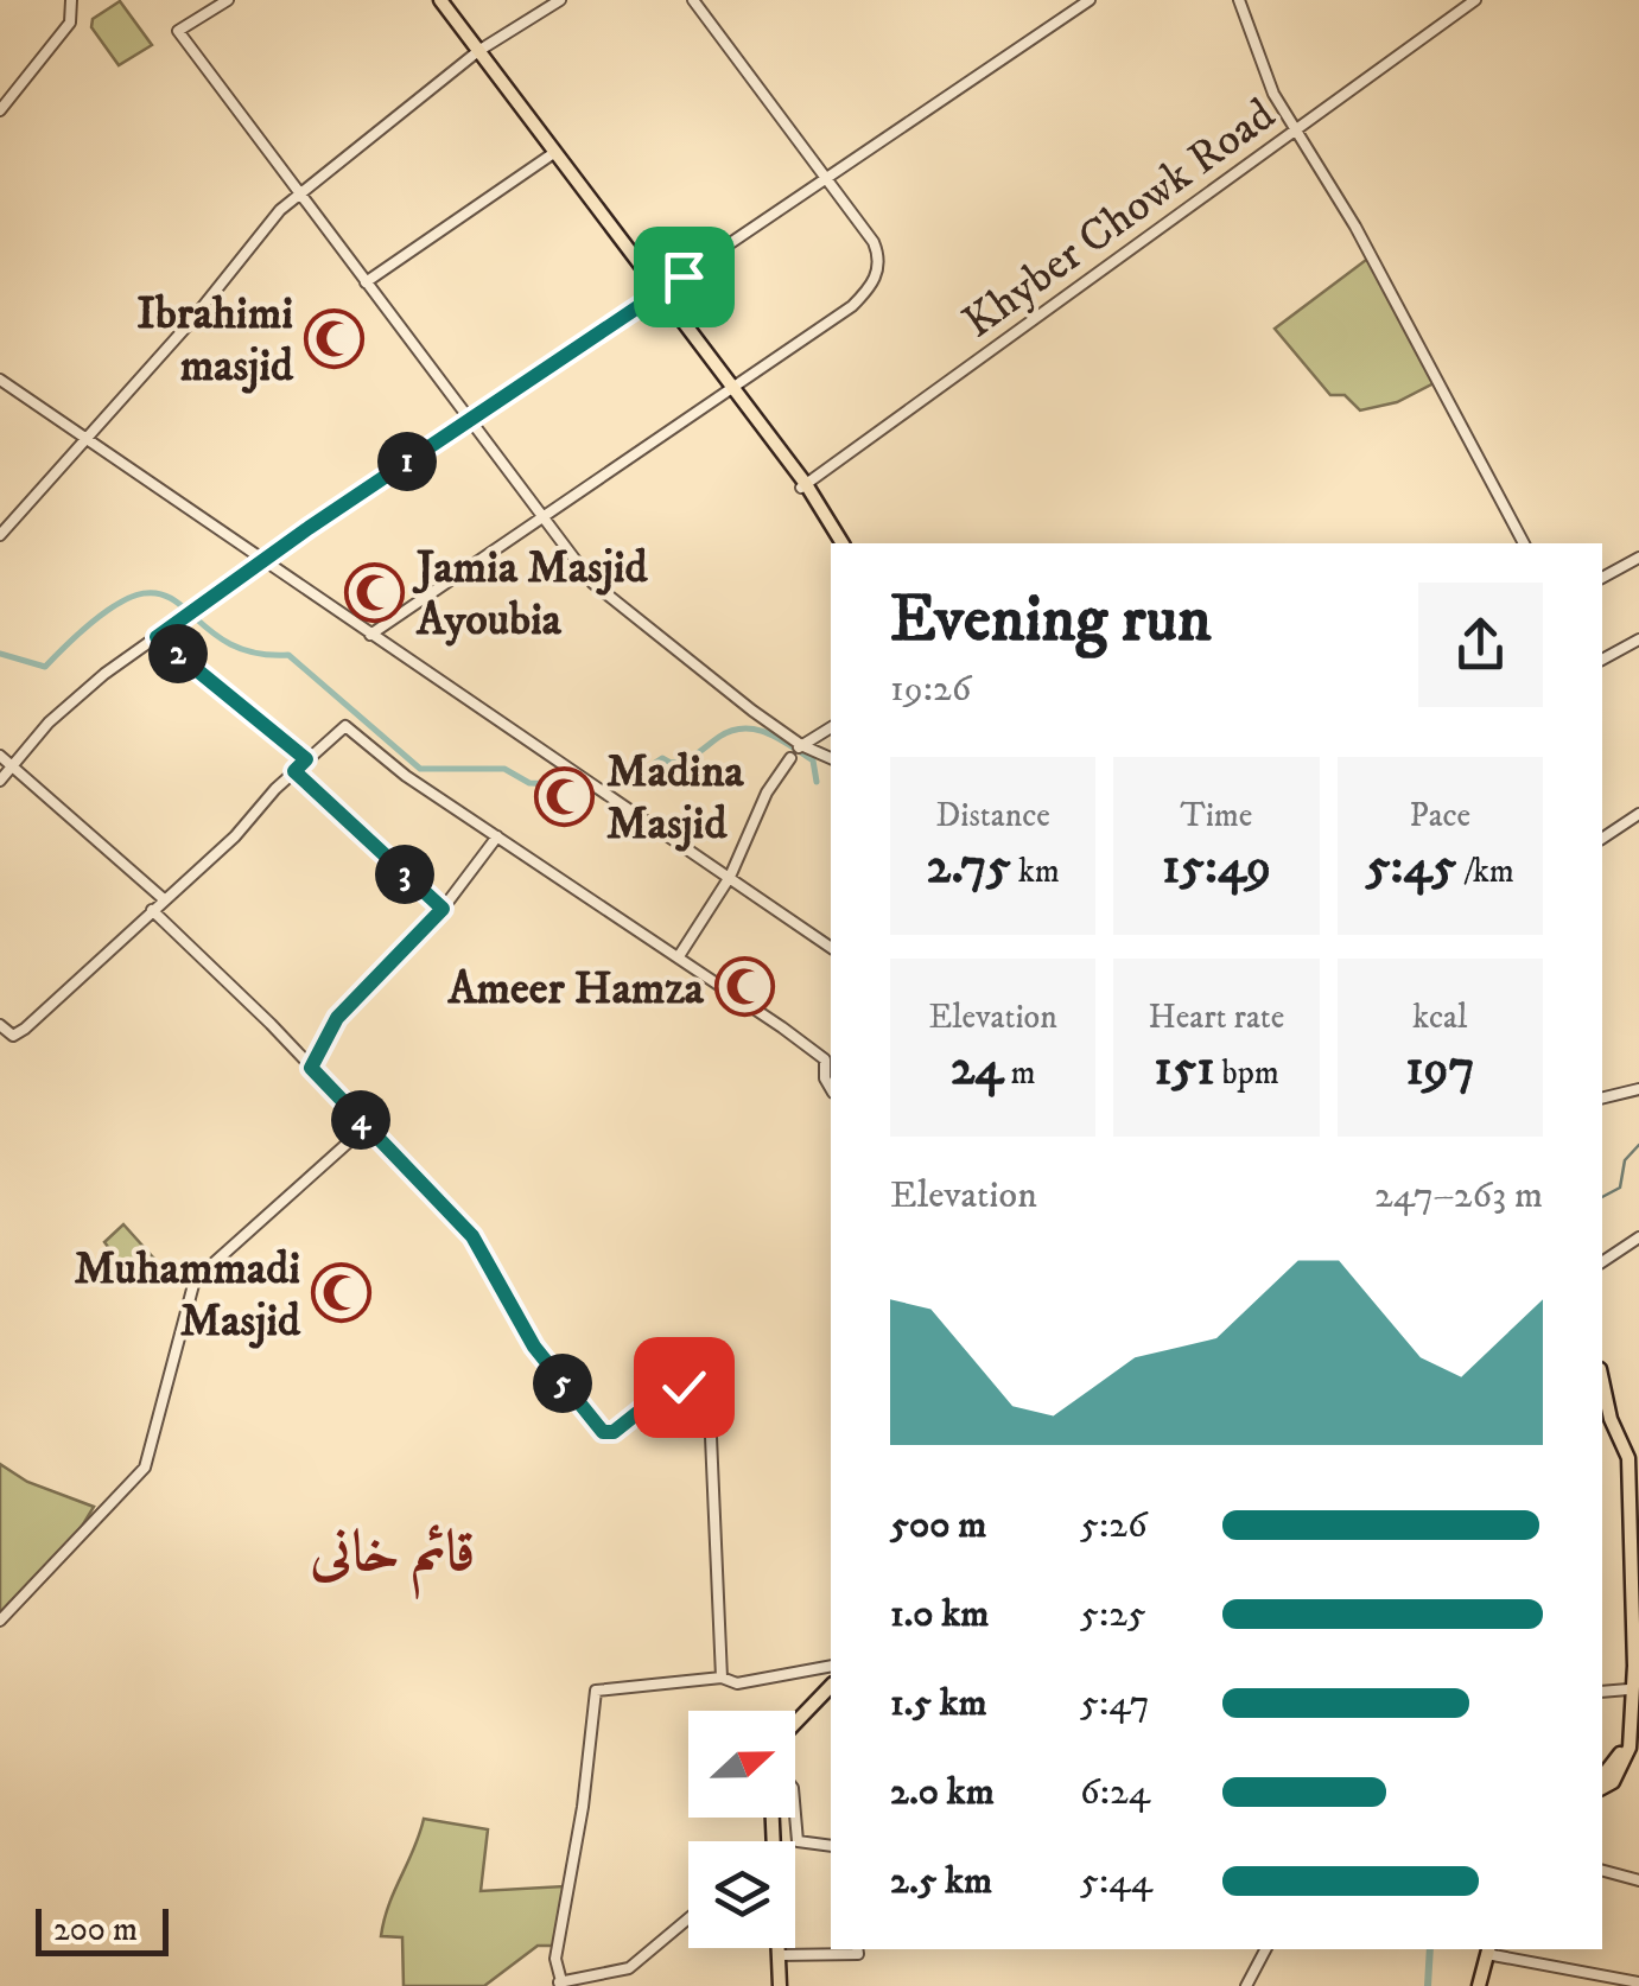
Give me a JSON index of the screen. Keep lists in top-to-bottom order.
{
  "streets": {
    "street": ["Khyber Chowk Road"]
  },
  "districts": ["قائم خانى"],
  "places": {
    "mosque": [
      "Ibrahimi masjid",
      "Jamia Masjid Ayoubia",
      "Madina Masjid",
      "Ameer Hamza",
      "Muhammadi Masjid"
    ]
  },
  "scale_bar": "200 m",
  "north": "right",
  "page": {
    "pins": [
      "1",
      "2",
      "3",
      "4",
      "5"
    ],
    "heading": ["Evening run", "19:26"],
    "stats": [
      ["Distance", "2.75 km"],
      ["Time", "15:49"],
      ["Pace", "5:45 /km"],
      ["Elevation", "24 m"],
      ["Heart rate", "151 bpm"],
      ["kcal", "197"]
    ],
    "chart": ["Elevation", "247–263 m"],
    "list": [
      {
        "name": "500 m",
        "note": "5:26"
      },
      {
        "name": "1.0 km",
        "note": "5:25"
      },
      {
        "name": "1.5 km",
        "note": "5:47"
      },
      {
        "name": "2.0 km",
        "note": "6:24"
      },
      {
        "name": "2.5 km",
        "note": "5:44"
      }
    ],
    "scale": "200 m"
  }
}
